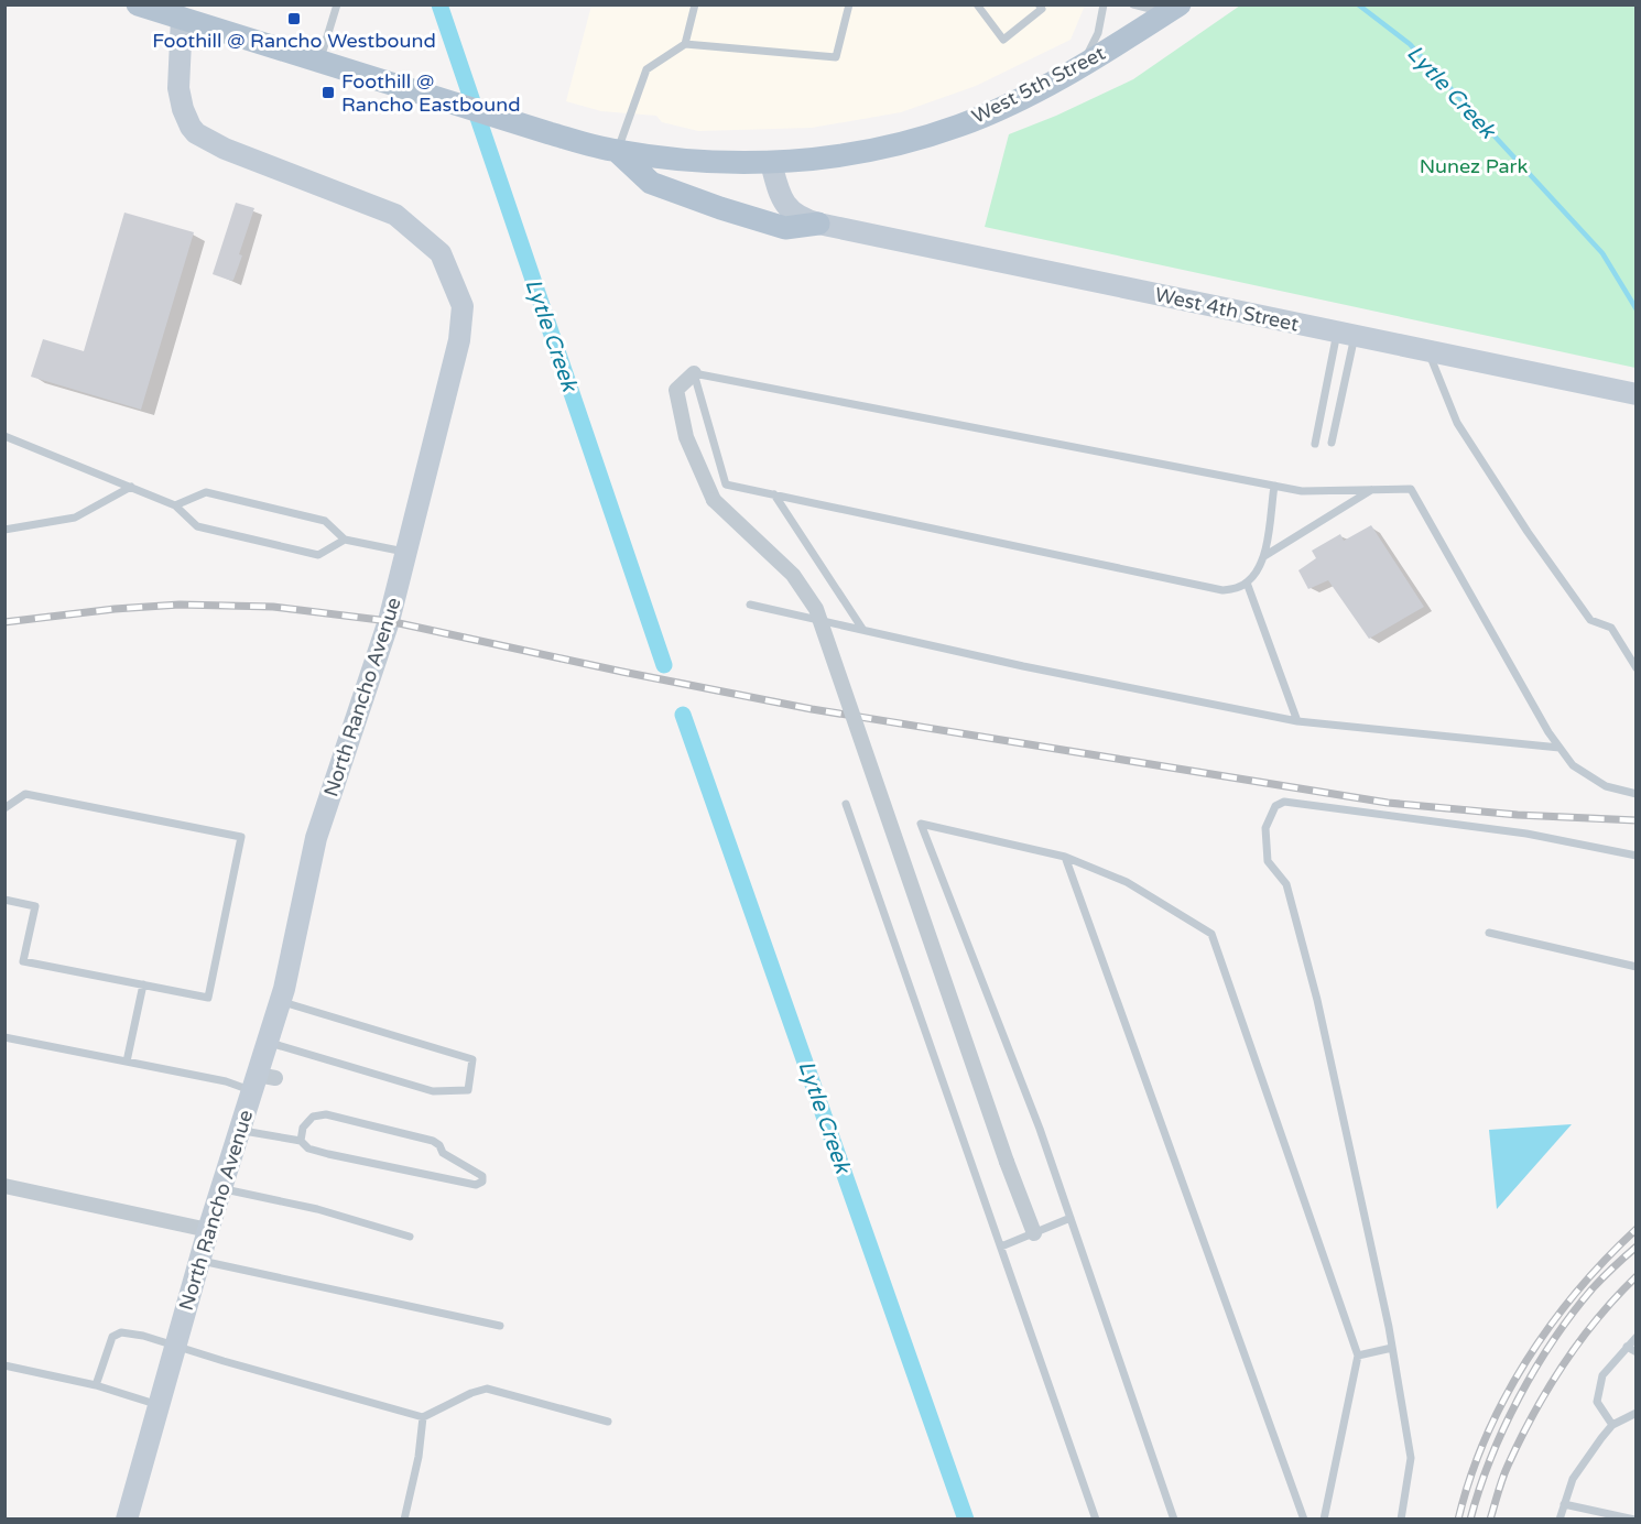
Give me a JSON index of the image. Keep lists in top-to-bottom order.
{
  "streets": {
    "main road": ["West 5th Street"],
    "street": ["West 4th Street", "North Rancho Avenue"]
  },
  "crossings": [
    ["West 5th Street", "West 4th Street"],
    ["West 5th Street", "North Rancho Avenue"]
  ],
  "water": ["Lytle Creek"],
  "parks": ["Nunez Park"],
  "places": {
    "transit": ["Foothill @ Rancho Westbound", "Foothill @ Rancho Eastbound"]
  }
}
